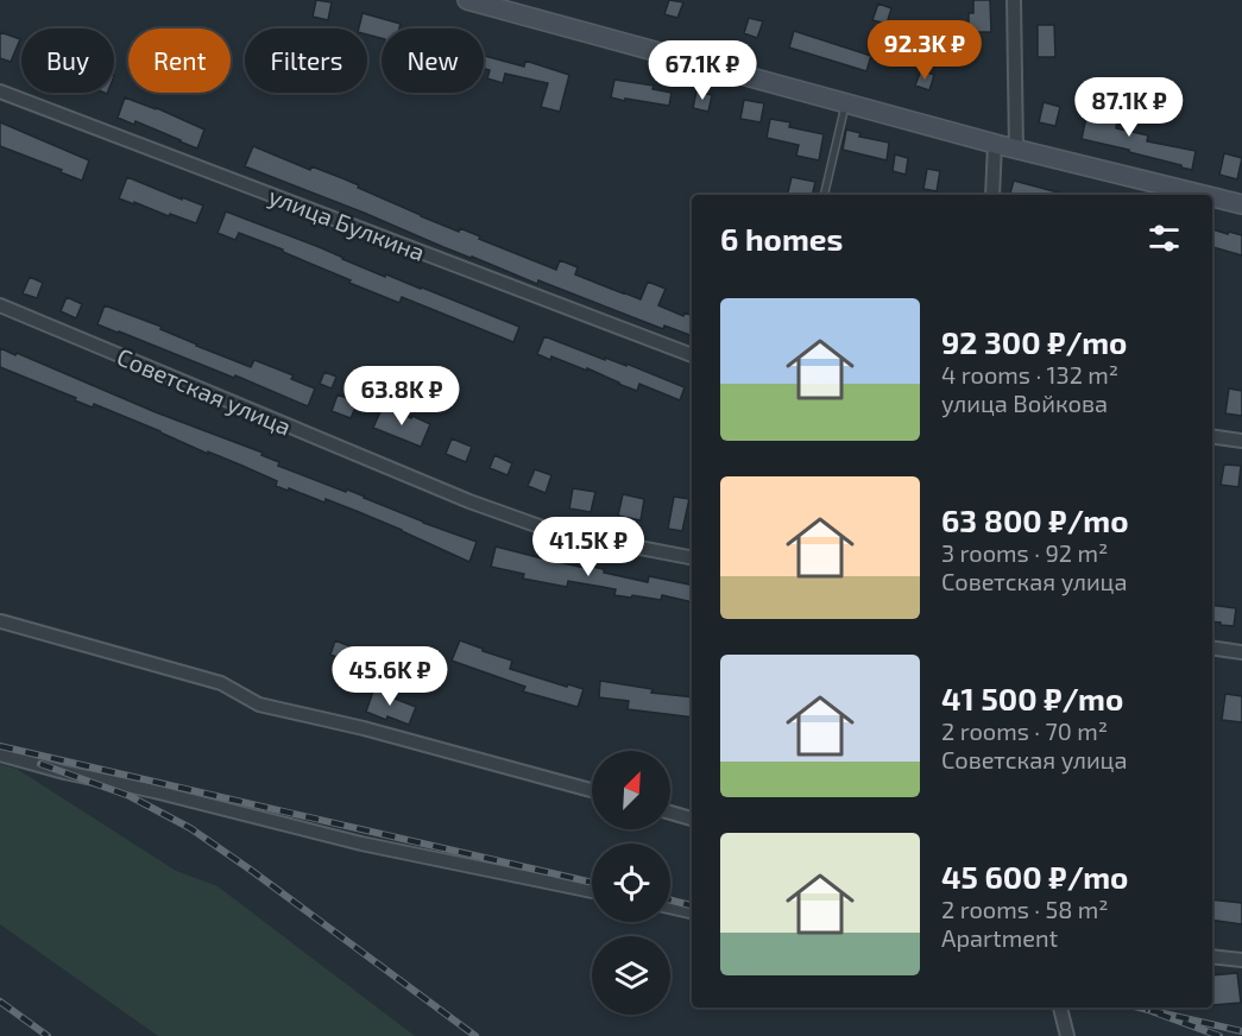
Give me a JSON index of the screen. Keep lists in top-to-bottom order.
{
  "streets": {
    "street": ["улица Булкина", "Советская улица"]
  },
  "north": "top right",
  "page": {
    "price": [
      "92.3K ₽",
      "67.1K ₽",
      "87.1K ₽",
      "63.8K ₽",
      "41.5K ₽",
      "45.6K ₽"
    ],
    "chip": [
      "Buy",
      "Rent",
      "Filters",
      "New"
    ],
    "heading": "6 homes",
    "list": [
      {
        "name": "92 300 ₽/mo",
        "note": "4 rooms · 132 m² · улица Войкова"
      },
      {
        "name": "63 800 ₽/mo",
        "note": "3 rooms · 92 m² · Советская улица"
      },
      {
        "name": "41 500 ₽/mo",
        "note": "2 rooms · 70 m² · Советская улица"
      },
      {
        "name": "45 600 ₽/mo",
        "note": "2 rooms · 58 m² · Apartment"
      }
    ]
  }
}
